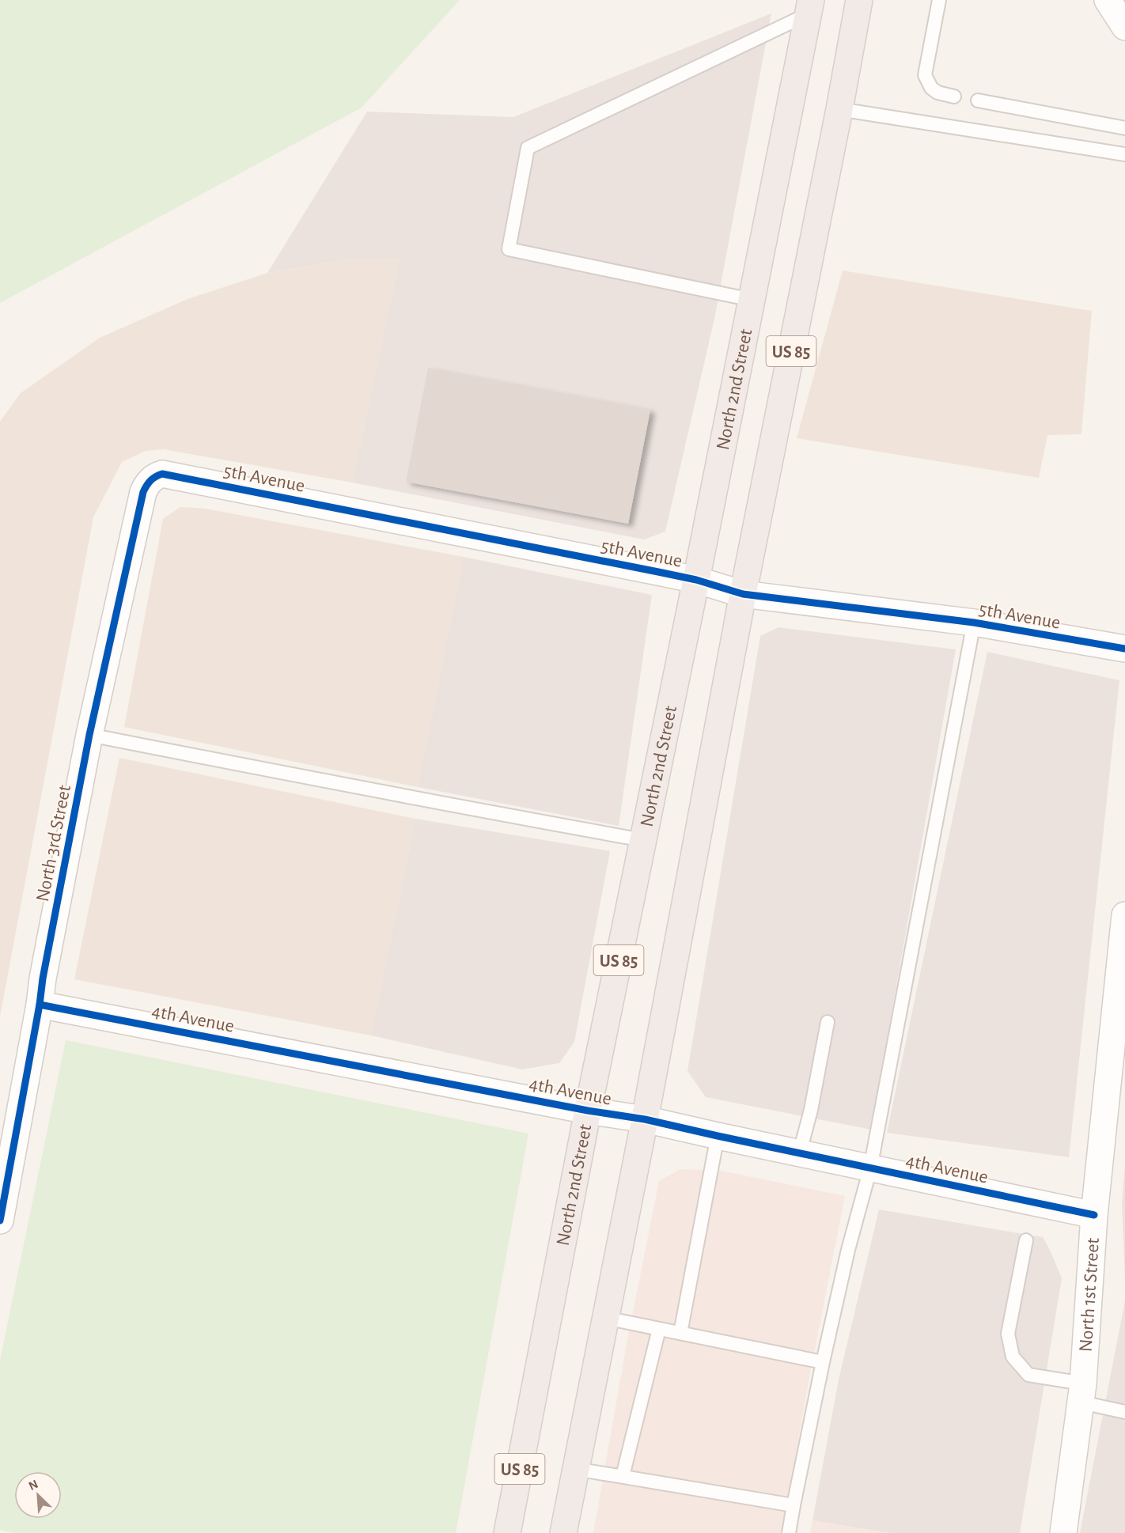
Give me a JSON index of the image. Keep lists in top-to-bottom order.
{
  "streets": {
    "highway": ["US 85", "North 2nd Street"],
    "street": [
      "5th Avenue",
      "North 3rd Street",
      "4th Avenue",
      "North 1st Street"
    ]
  },
  "crossings": [
    ["US 85", "5th Avenue"],
    ["US 85", "4th Avenue"],
    ["North 2nd Street", "5th Avenue"],
    ["North 2nd Street", "4th Avenue"],
    ["5th Avenue", "North 3rd Street"],
    ["North 3rd Street", "4th Avenue"],
    ["4th Avenue", "North 1st Street"]
  ],
  "north": "top left"
}
